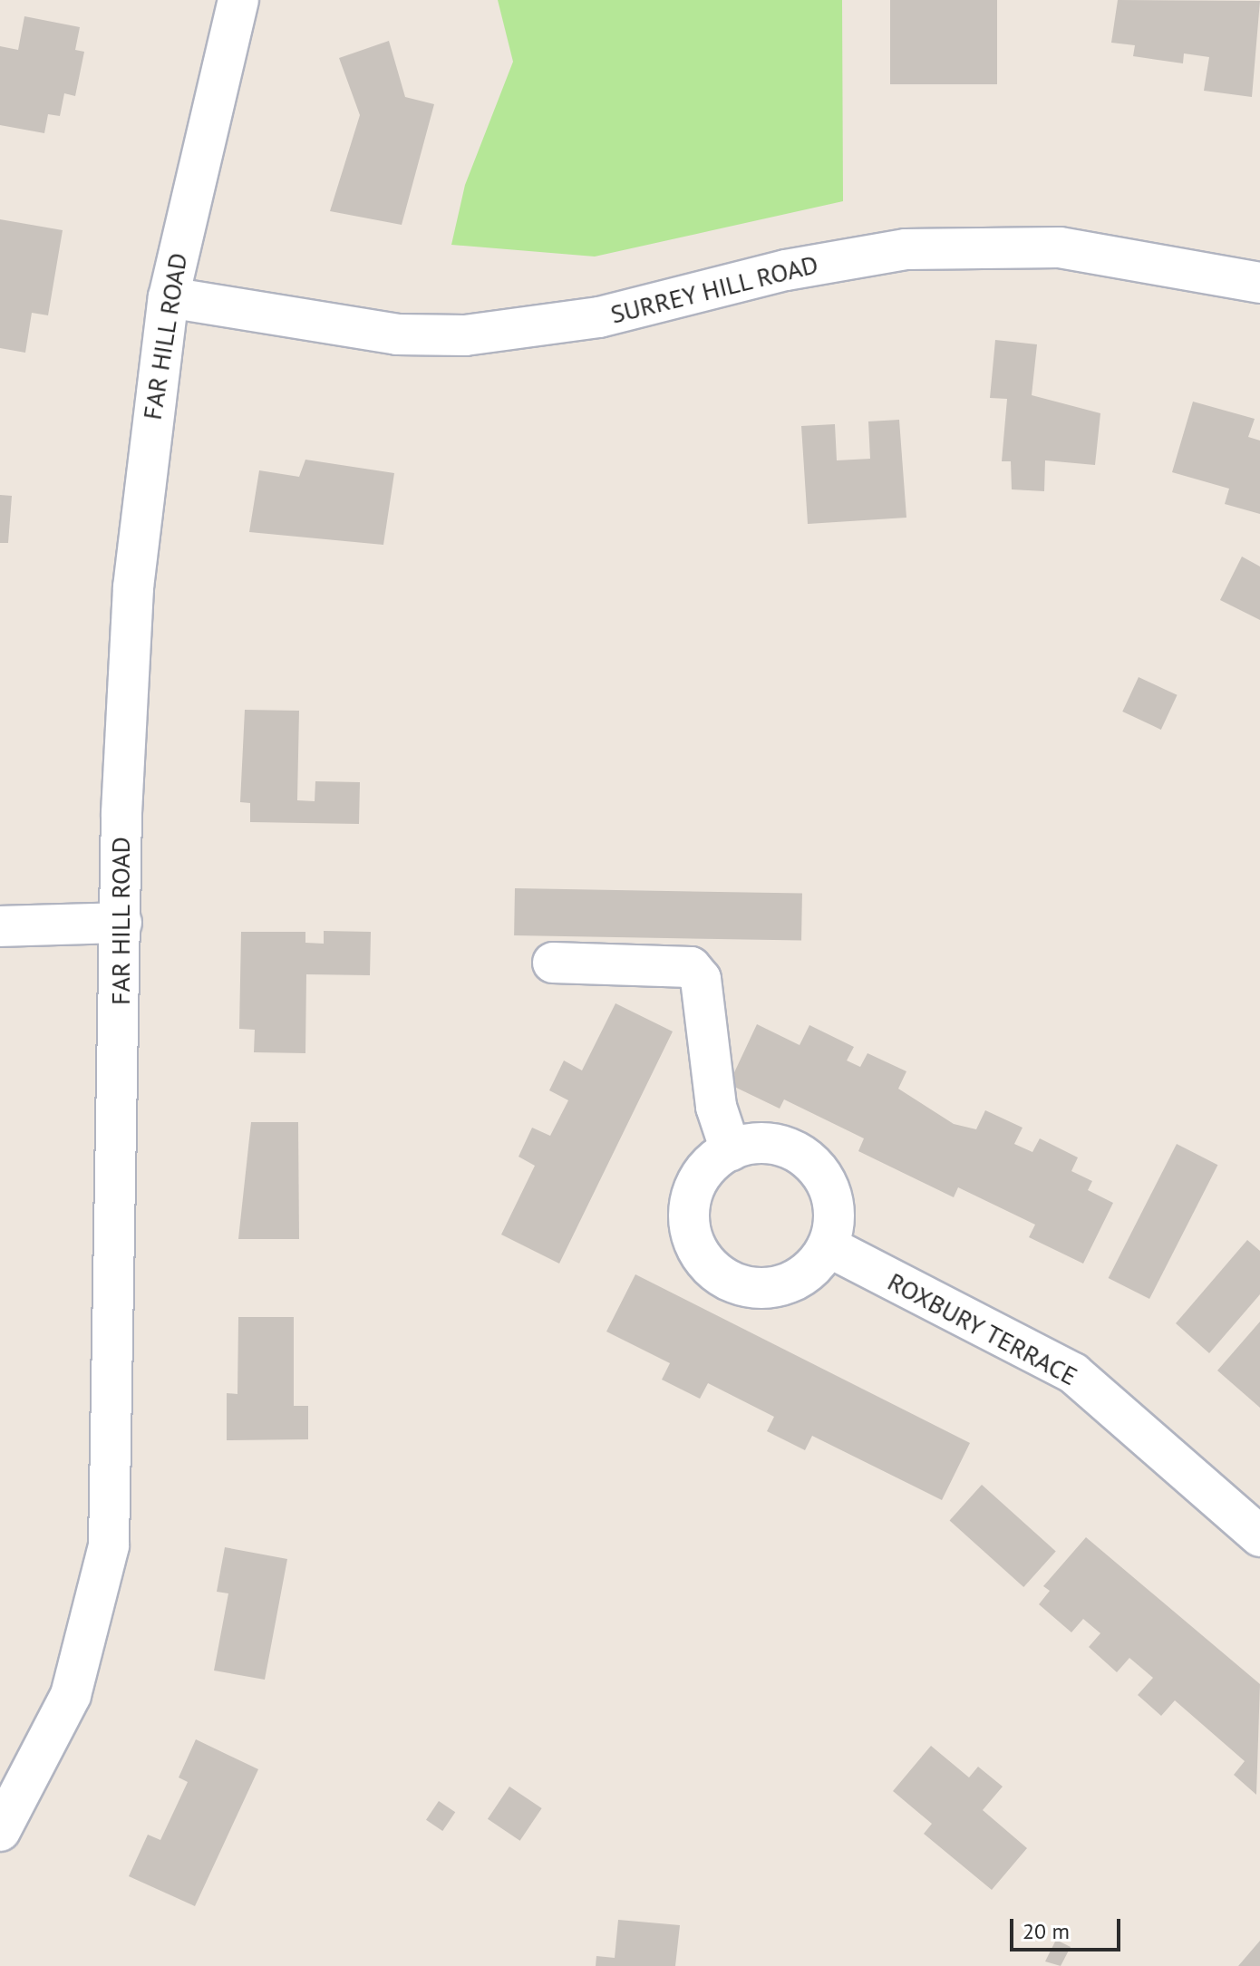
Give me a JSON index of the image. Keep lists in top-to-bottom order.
{
  "streets": {
    "street": ["SURREY HILL ROAD", "FAR HILL ROAD", "ROXBURY TERRACE"]
  },
  "crossings": [
    ["SURREY HILL ROAD", "FAR HILL ROAD"]
  ],
  "scale_bar": "20 m"
}
